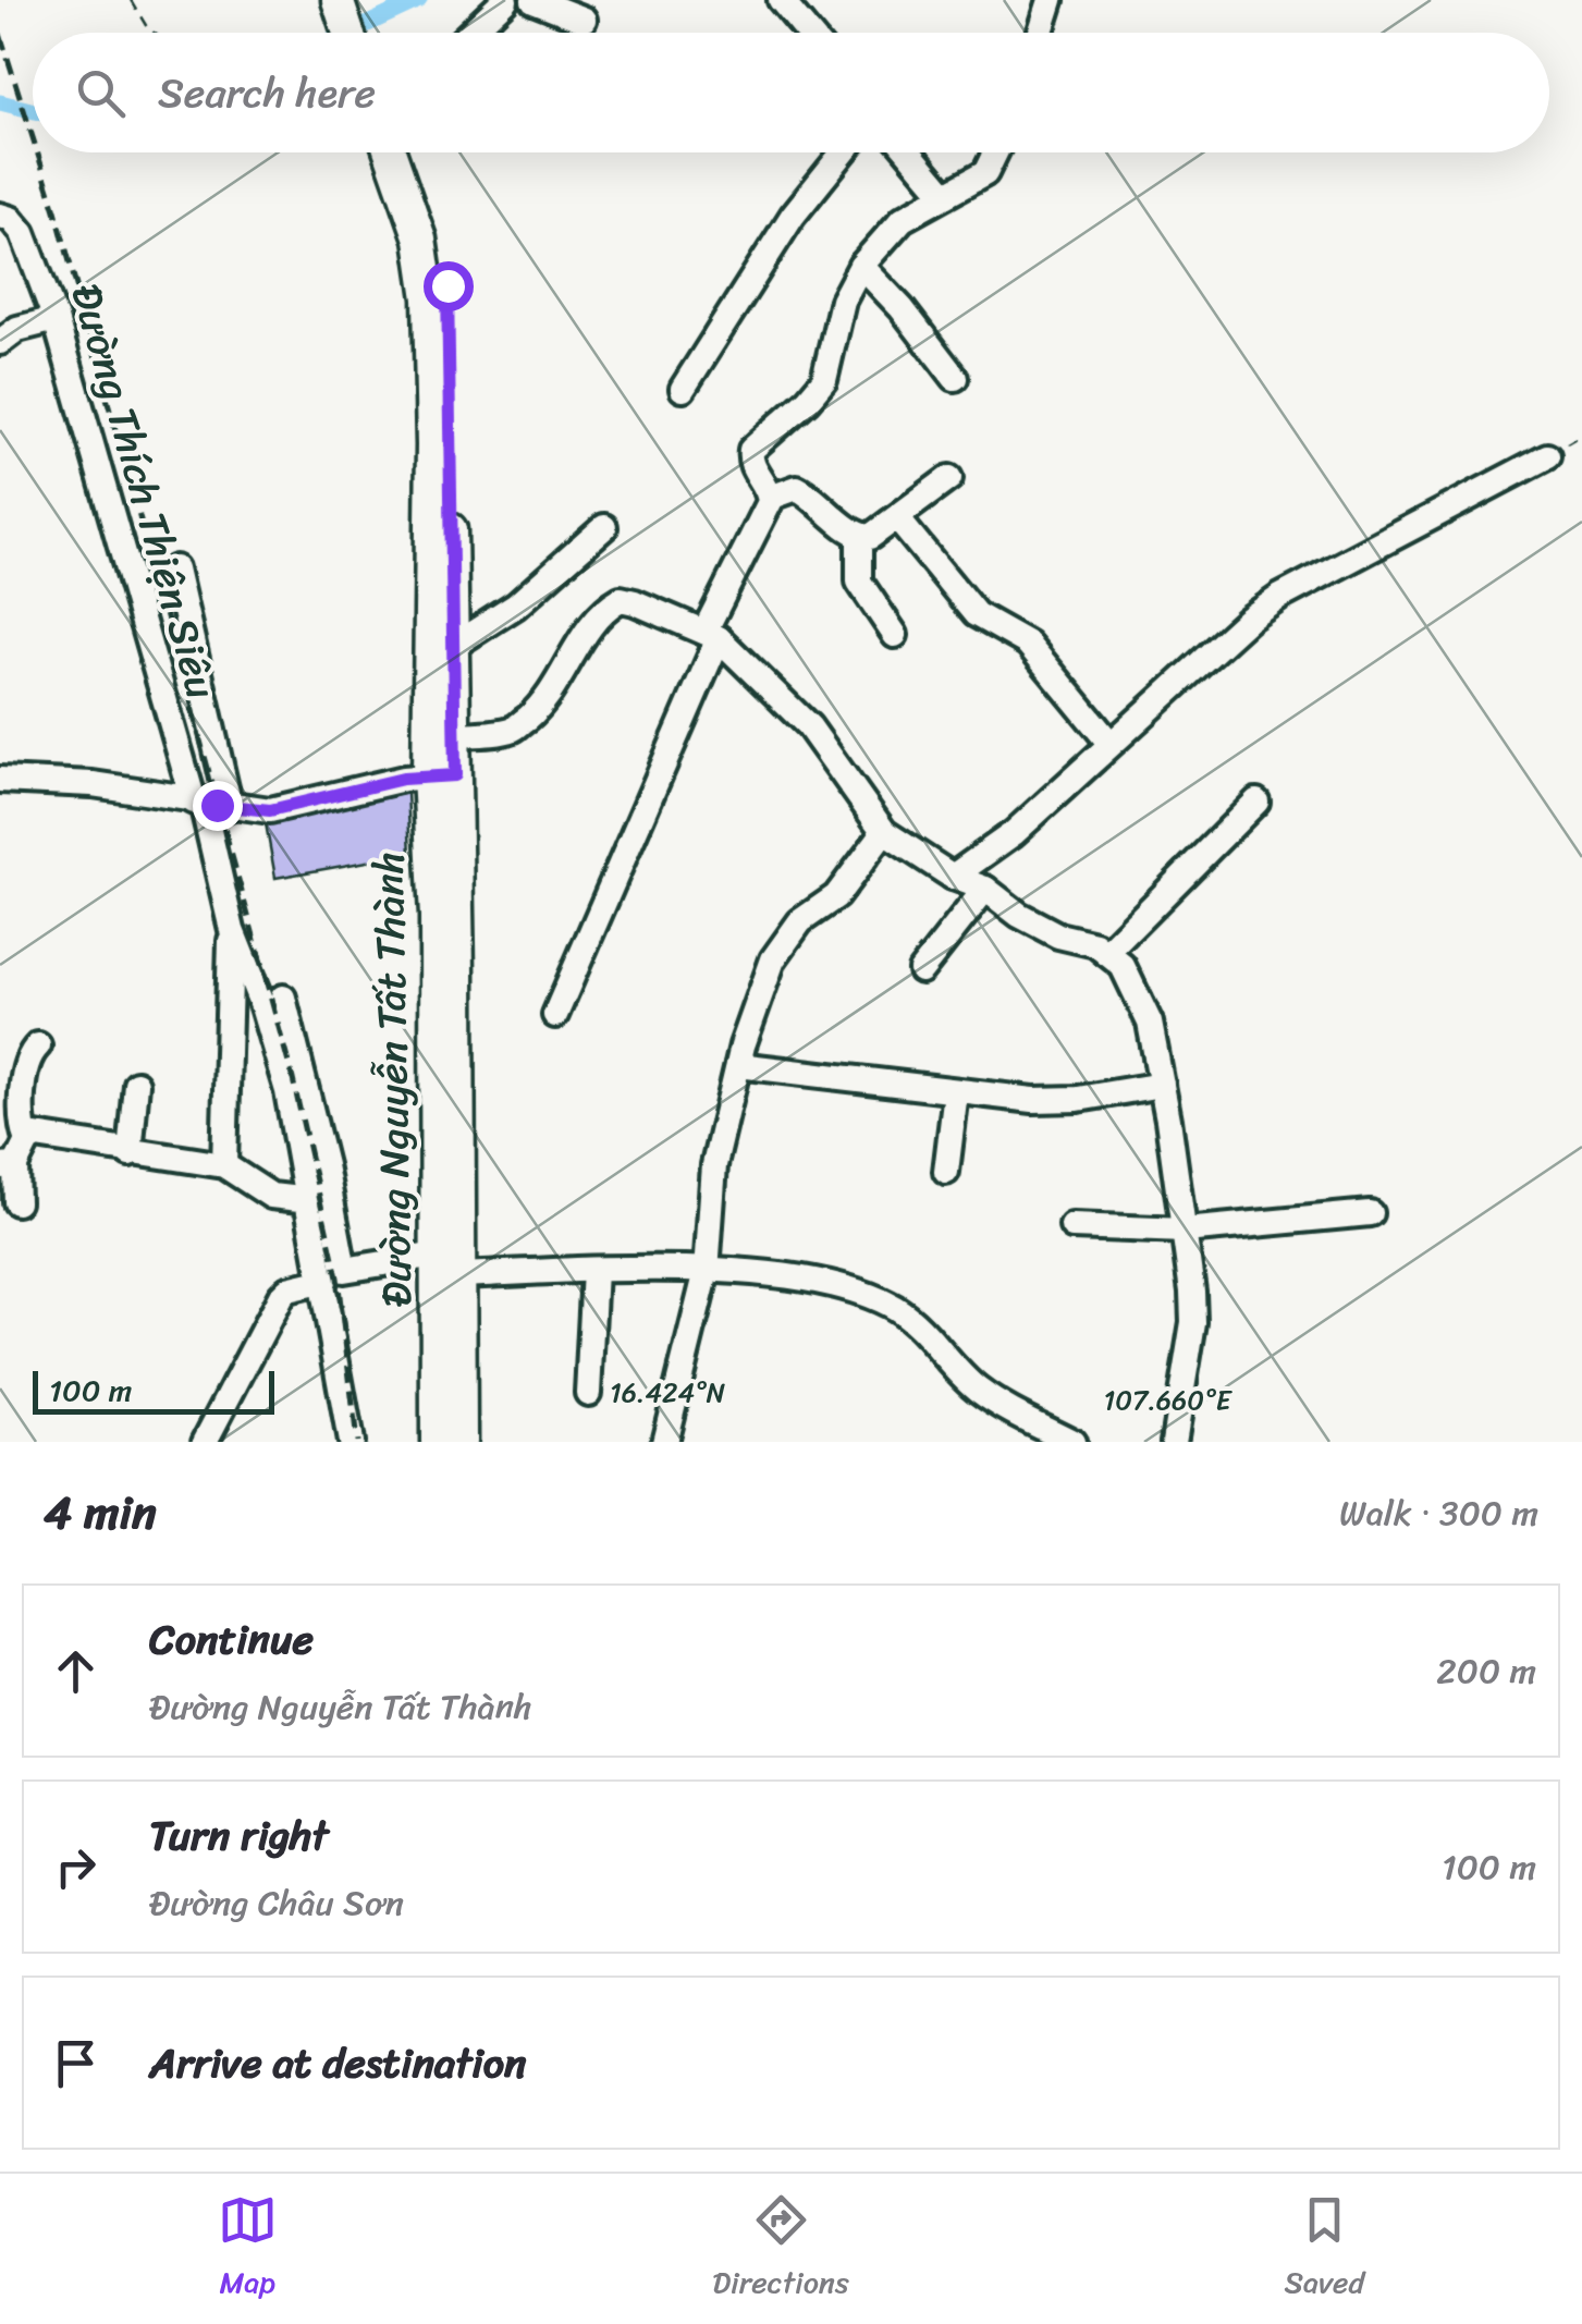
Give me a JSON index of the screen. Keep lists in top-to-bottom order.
{
  "streets": {
    "main road": ["Đường Nguyễn Tất Thành"],
    "street": ["Đường Thích Thiện Siêu"]
  },
  "scale_bar": "100 m",
  "page": {
    "search": "Search here",
    "scale": "100 m",
    "heading": ["4 min", "Walk · 300 m"],
    "list": [
      ["Continue", "Đường Nguyễn Tất Thành", "200 m"],
      ["Turn right", "Đường Châu Sơn", "100 m"],
      "Arrive at destination"
    ],
    "nav": ["Map", "Directions", "Saved"]
  },
  "coordinates": ["16.424°N", "107.660°E"]
}
